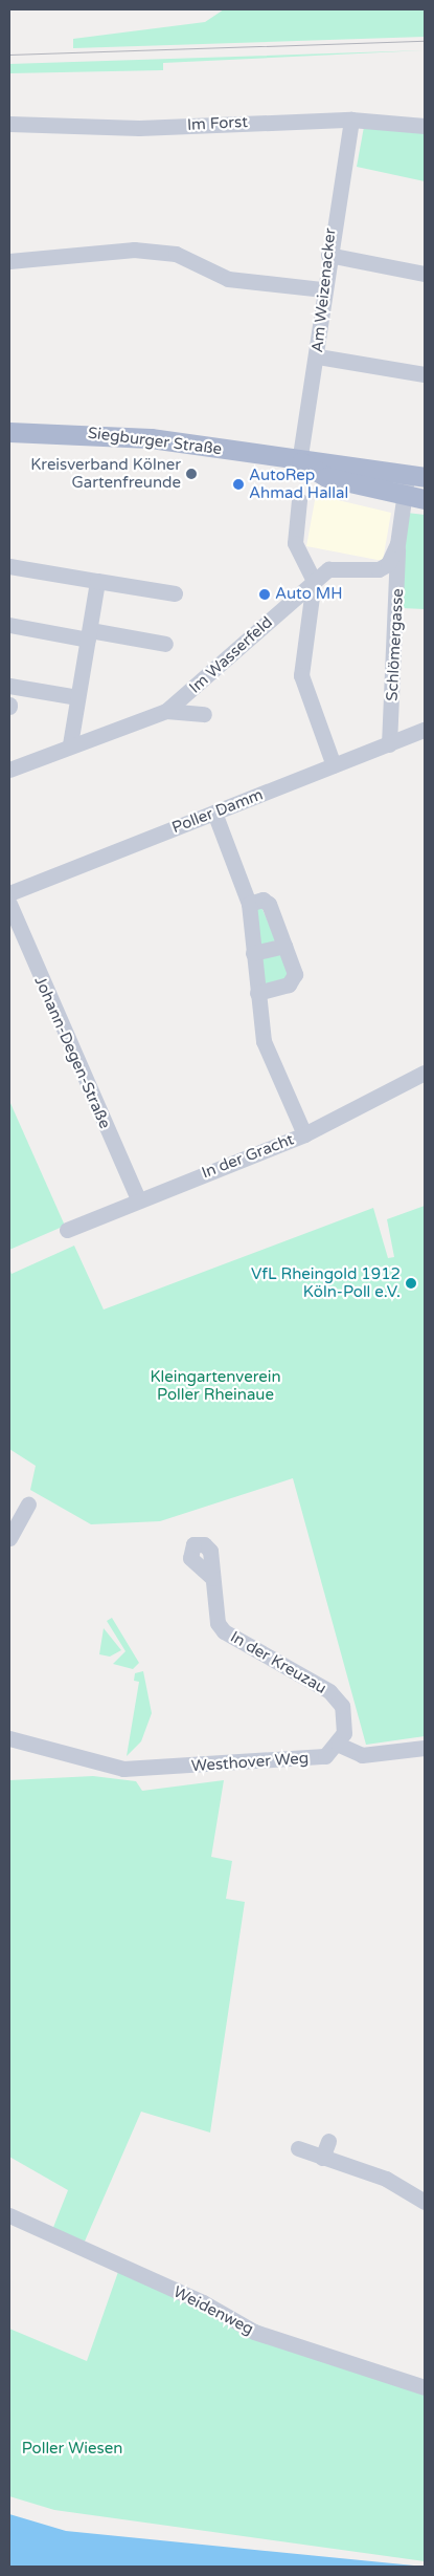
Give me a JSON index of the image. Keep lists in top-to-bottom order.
{
  "streets": {
    "main road": ["Siegburger Straße"],
    "street": [
      "Im Forst",
      "Am Weizenacker",
      "Schlömergasse",
      "Im Wasserfeld",
      "Poller Damm",
      "Johann-Degen-Straße",
      "In der Gracht",
      "In der Kreuzau",
      "Westhover Weg",
      "Weidenweg"
    ]
  },
  "crossings": [
    ["Im Forst", "Am Weizenacker"],
    ["Am Weizenacker", "Siegburger Straße"],
    ["Siegburger Straße", "Im Wasserfeld"],
    ["Schlömergasse", "Im Wasserfeld"],
    ["Schlömergasse", "Poller Damm"],
    ["Johann-Degen-Straße", "In der Gracht"],
    ["In der Kreuzau", "Westhover Weg"]
  ],
  "parks": ["Kleingartenverein Poller Rheinaue", "Poller Wiesen"],
  "places": [
    "Kreisverband Kölner Gartenfreunde",
    "AutoRep Ahmad Hallal",
    "Auto MH",
    "VfL Rheingold 1912 Köln-Poll e.V."
  ]
}
